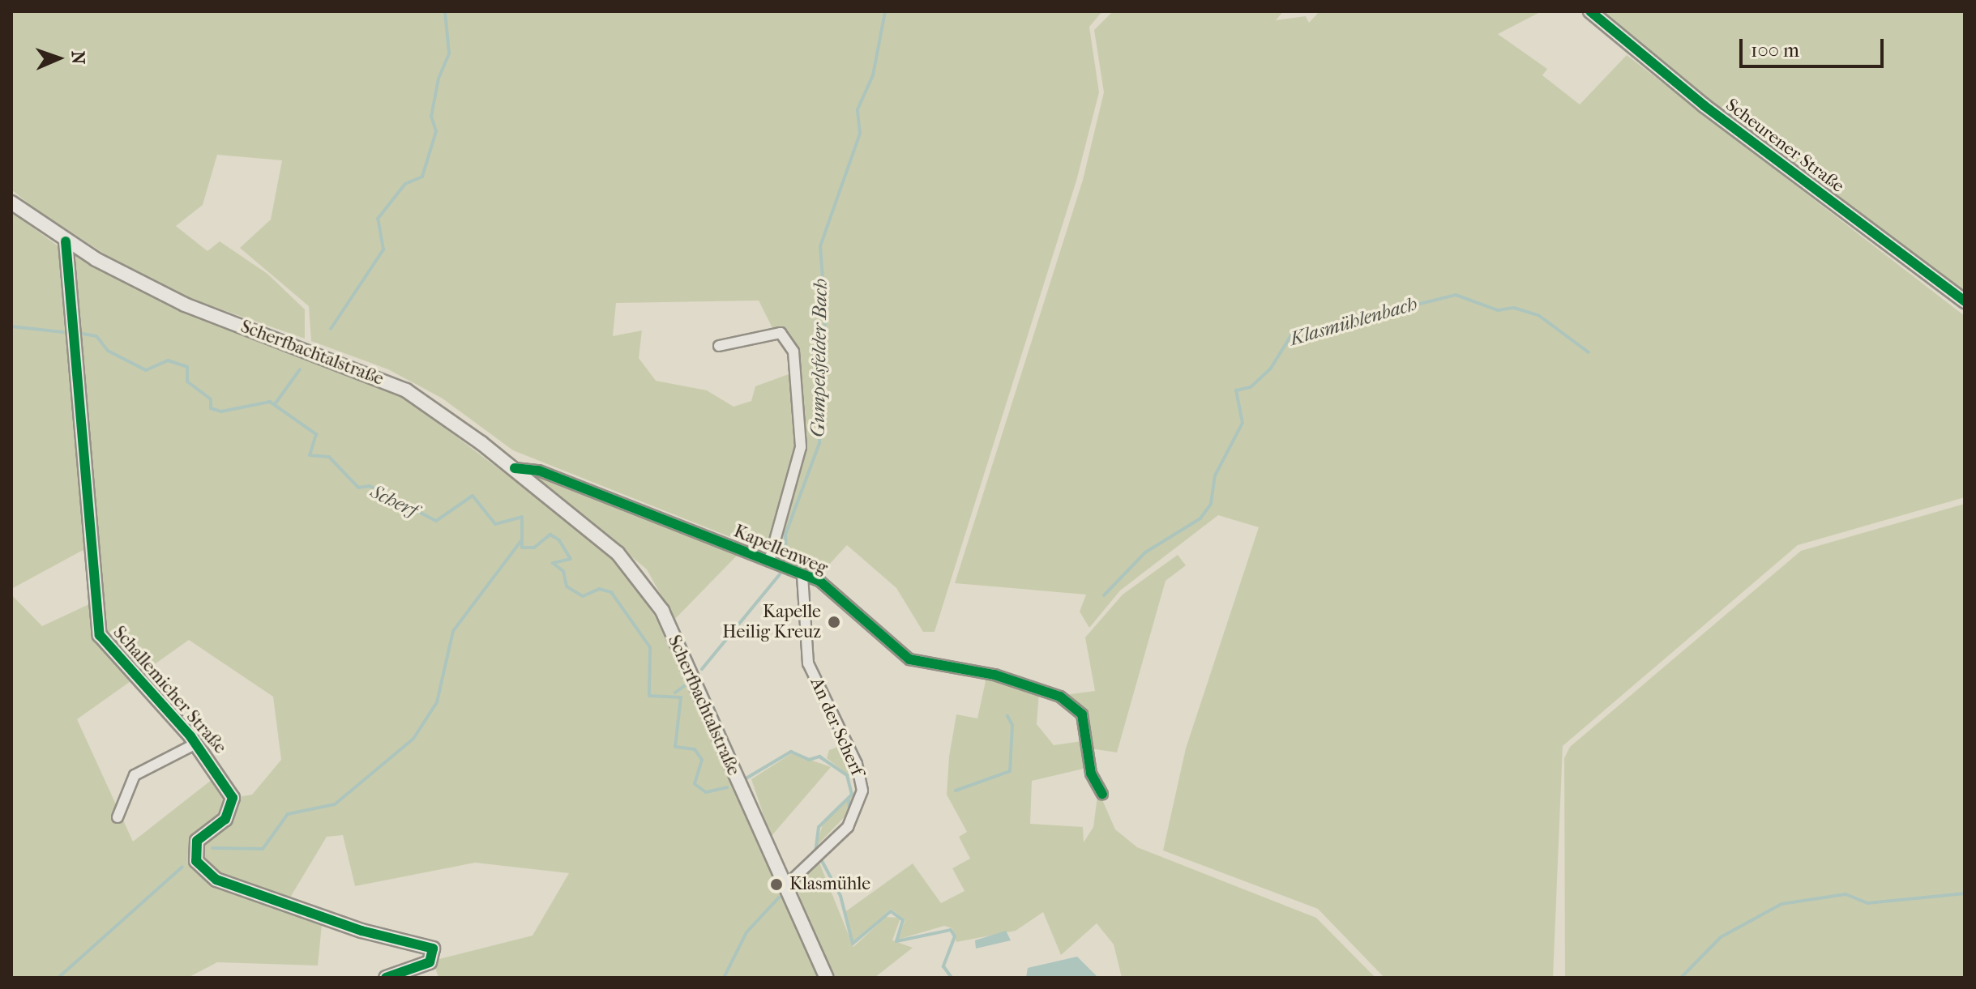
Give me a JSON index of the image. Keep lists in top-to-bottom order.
{
  "streets": {
    "street": [
      "Scheurener Straße",
      "Scherfbachtalstraße",
      "Kapellenweg",
      "Schallemicher Straße",
      "An der Scherf"
    ]
  },
  "crossings": [
    ["Scherfbachtalstraße", "Kapellenweg"],
    ["Scherfbachtalstraße", "Schallemicher Straße"],
    ["Scherfbachtalstraße", "An der Scherf"],
    ["Kapellenweg", "An der Scherf"]
  ],
  "water": ["Klasmühlenbach", "Gumpelsfelder Bach", "Scherf"],
  "places": ["Kapelle Heilig Kreuz", "Klasmühle"],
  "scale_bar": "100 m",
  "north": "right"
}
